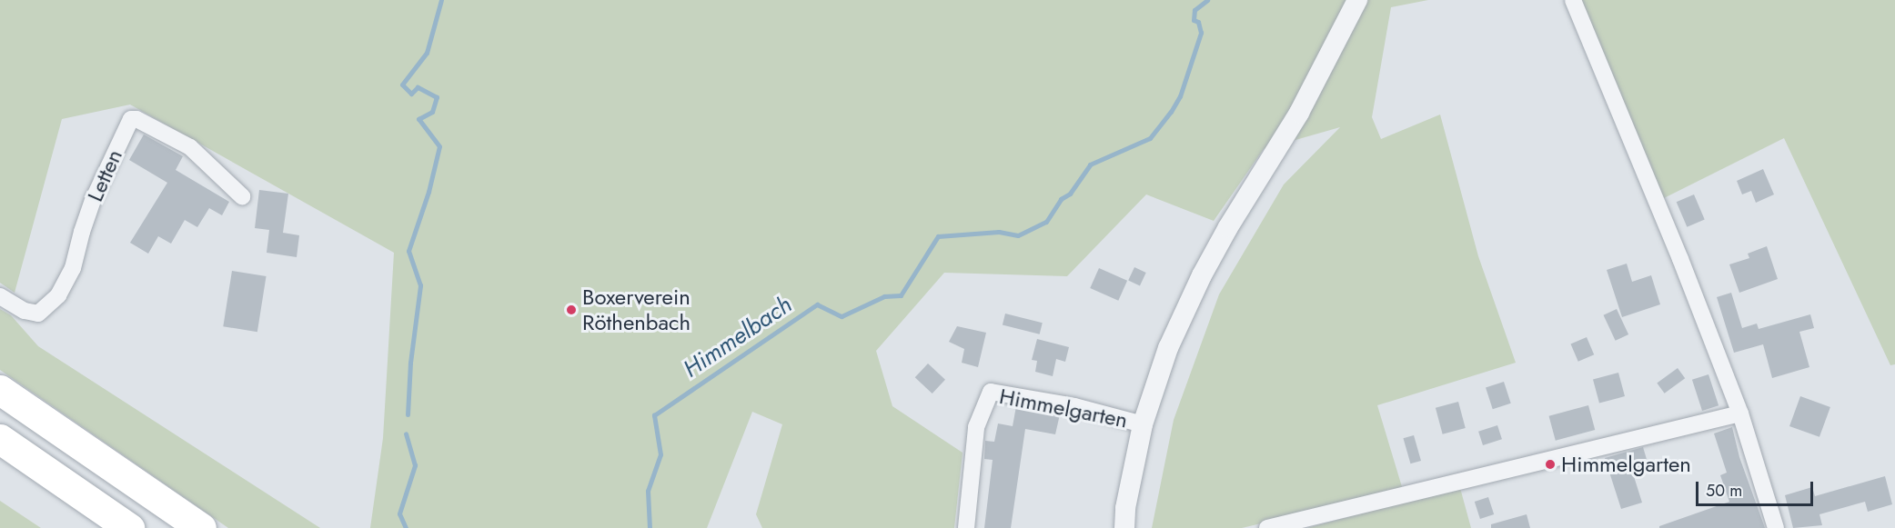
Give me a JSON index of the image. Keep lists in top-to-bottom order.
{
  "streets": {
    "street": ["Letten", "Himmelgarten"]
  },
  "water": ["Himmelbach"],
  "places": ["Boxerverein Röthenbach", "Himmelgarten"],
  "scale_bar": "50 m"
}
